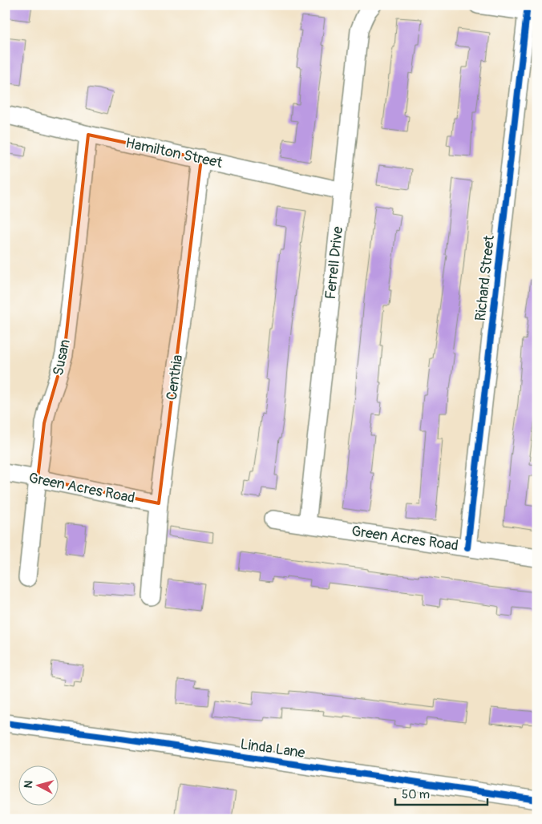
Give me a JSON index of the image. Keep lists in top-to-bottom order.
{
  "streets": {
    "street": [
      "Hamilton Street",
      "Ferrell Drive",
      "Richard Street",
      "Susan",
      "Centhia",
      "Green Acres Road",
      "Linda Lane"
    ]
  },
  "crossings": [
    ["Hamilton Street", "Ferrell Drive"],
    ["Hamilton Street", "Susan"],
    ["Hamilton Street", "Centhia"],
    ["Ferrell Drive", "Green Acres Road"],
    ["Richard Street", "Green Acres Road"],
    ["Susan", "Green Acres Road"],
    ["Centhia", "Green Acres Road"]
  ],
  "scale_bar": "50 m",
  "north": "left"
}
